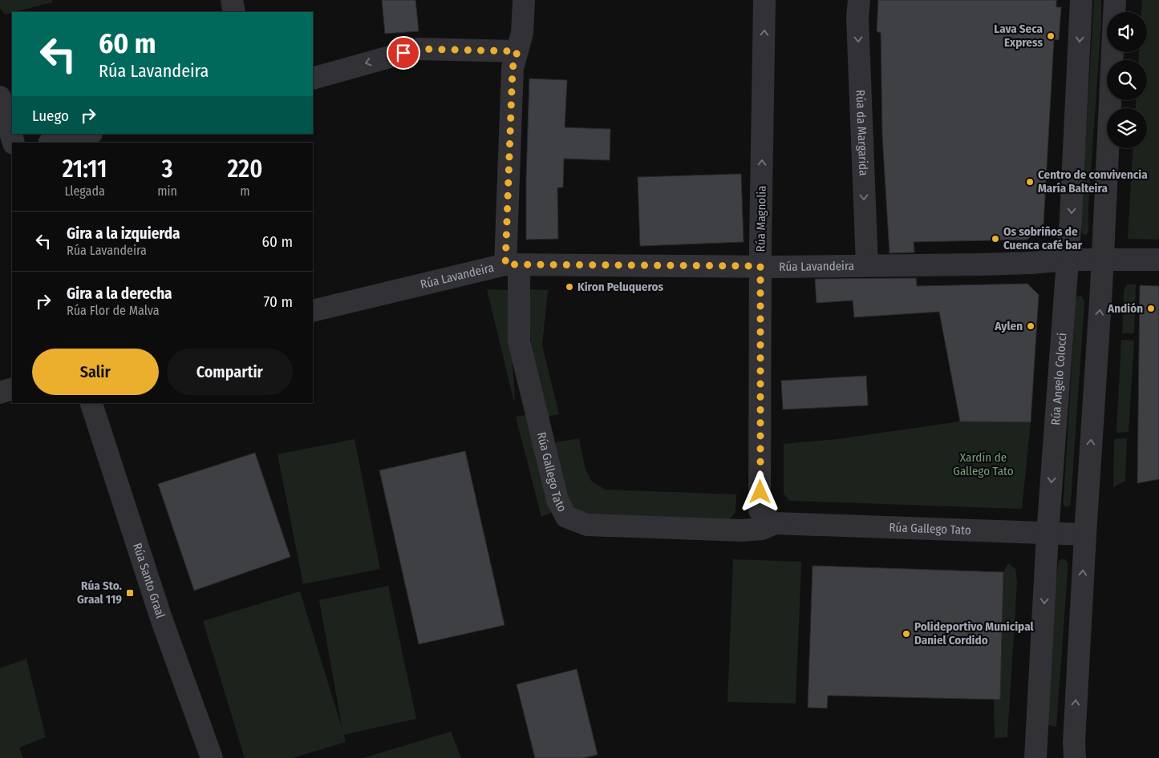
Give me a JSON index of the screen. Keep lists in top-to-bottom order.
{
  "streets": {
    "street": [
      "Rúa da Margarida",
      "Rúa Magnolia",
      "Rúa Lavandeira",
      "Rúa Angelo Colocci",
      "Rúa Gallego Tato",
      "Rúa Santo Graal"
    ]
  },
  "crossings": [
    ["Rúa da Margarida", "Rúa Lavandeira"],
    ["Rúa Magnolia", "Rúa Lavandeira"],
    ["Rúa Magnolia", "Rúa Gallego Tato"],
    ["Rúa Lavandeira", "Rúa Angelo Colocci"],
    ["Rúa Lavandeira", "Rúa Gallego Tato"],
    ["Rúa Angelo Colocci", "Rúa Gallego Tato"]
  ],
  "one_way": ["Rúa da Margarida", "Rúa Magnolia"],
  "parks": ["Xardín de Gallego Tato"],
  "places": {
    "other": [
      "Lava Seca Express",
      "Centro de convivencia María Balteira",
      "Os sobriños de Cuenca café bar",
      "Kiron Peluqueros",
      "Andión",
      "Aylen",
      "Polideportivo Municipal Daniel Cordido"
    ],
    "transit": ["Rúa Sto. Graal 119"]
  },
  "page": {
    "turn": ["60 m", "Rúa Lavandeira"],
    "then": "Luego",
    "eta": [
      "21:11",
      "Llegada",
      "3",
      "min",
      "220",
      "m"
    ],
    "list": [
      {
        "name": "Gira a la izquierda",
        "note": "Rúa Lavandeira",
        "value": "60 m"
      },
      {
        "name": "Gira a la derecha",
        "note": "Rúa Flor de Malva",
        "value": "70 m"
      }
    ],
    "buttons": ["Salir", "Compartir"]
  }
}
